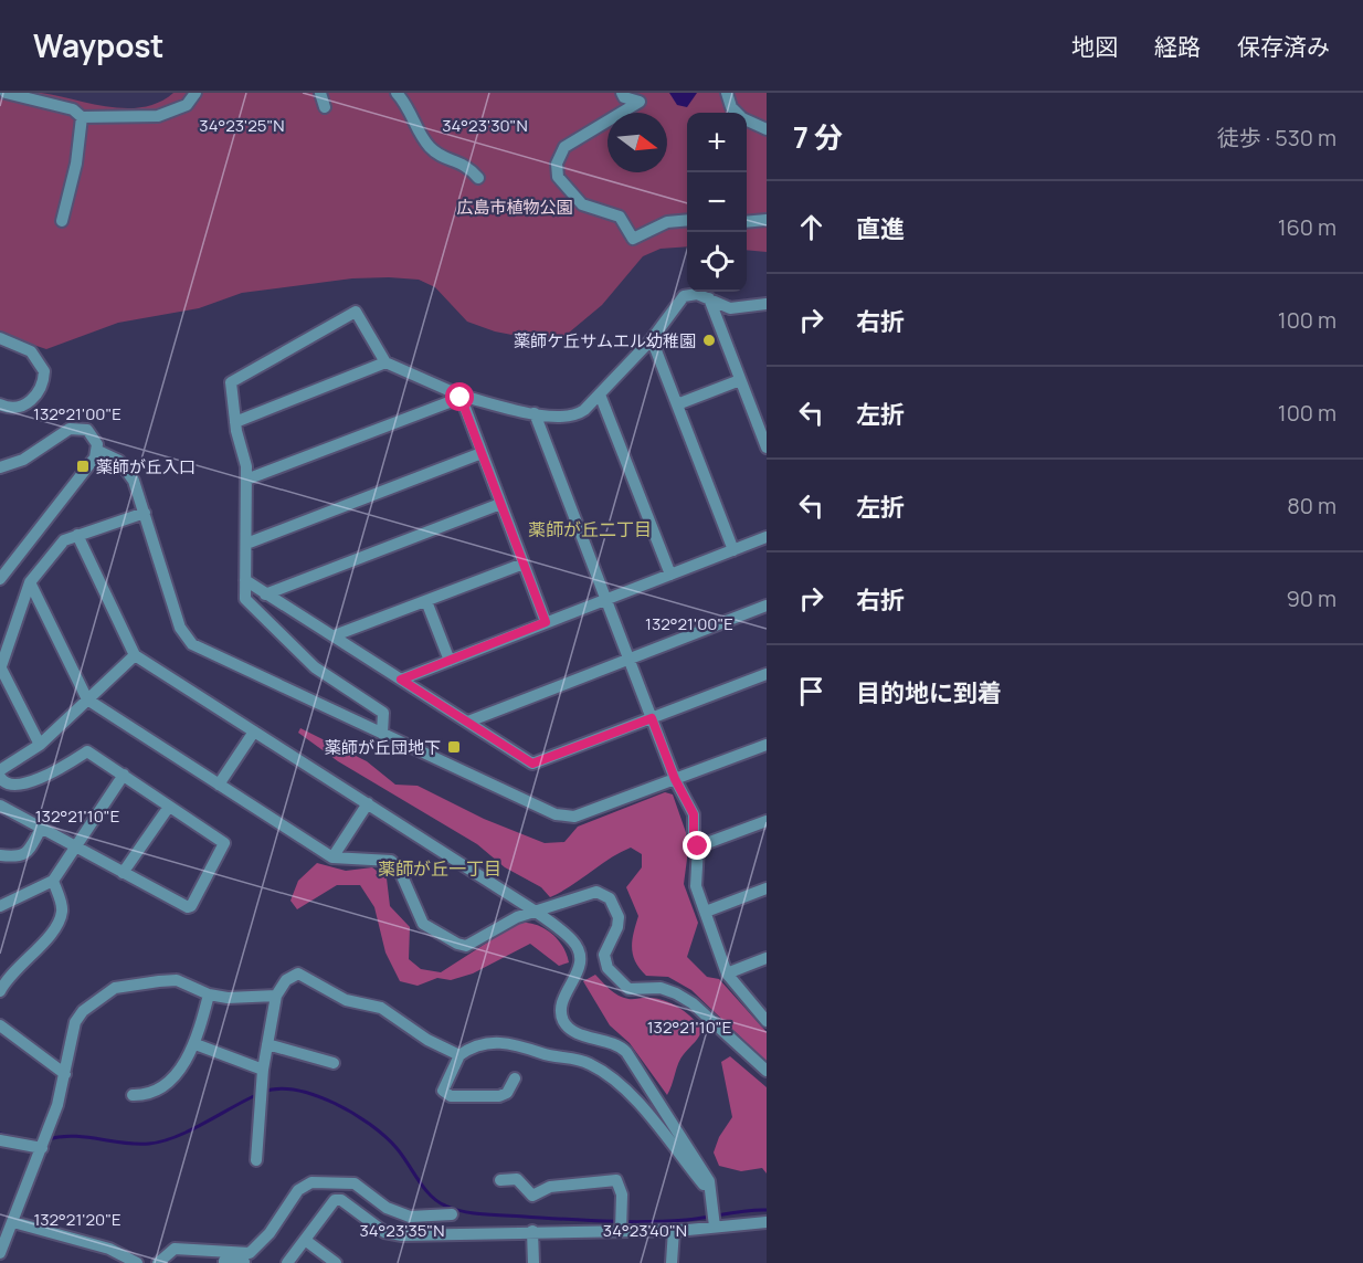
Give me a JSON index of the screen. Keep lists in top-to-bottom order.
{
  "districts": ["薬師が丘二丁目", "薬師が丘一丁目"],
  "parks": ["広島市植物公園"],
  "places": {
    "other": ["薬師ケ丘サムエル幼稚園"],
    "transit": ["薬師が丘入口", "薬師が丘団地下"]
  },
  "north": "right",
  "page": {
    "header": "Waypost",
    "nav": ["地図", "経路", "保存済み"],
    "heading": ["7 分", "徒歩 · 530 m"],
    "map_buttons": ["+", "−"],
    "list": [
      ["直進", "160 m"],
      ["右折", "100 m"],
      ["左折", "100 m"],
      ["左折", "80 m"],
      ["右折", "90 m"],
      "目的地に到着"
    ]
  },
  "coordinates": [
    "34°23'25\"N",
    "34°23'30\"N",
    "132°21'00\"E",
    "132°21'10\"E",
    "132°21'20\"E",
    "34°23'35\"N",
    "34°23'40\"N"
  ]
}
